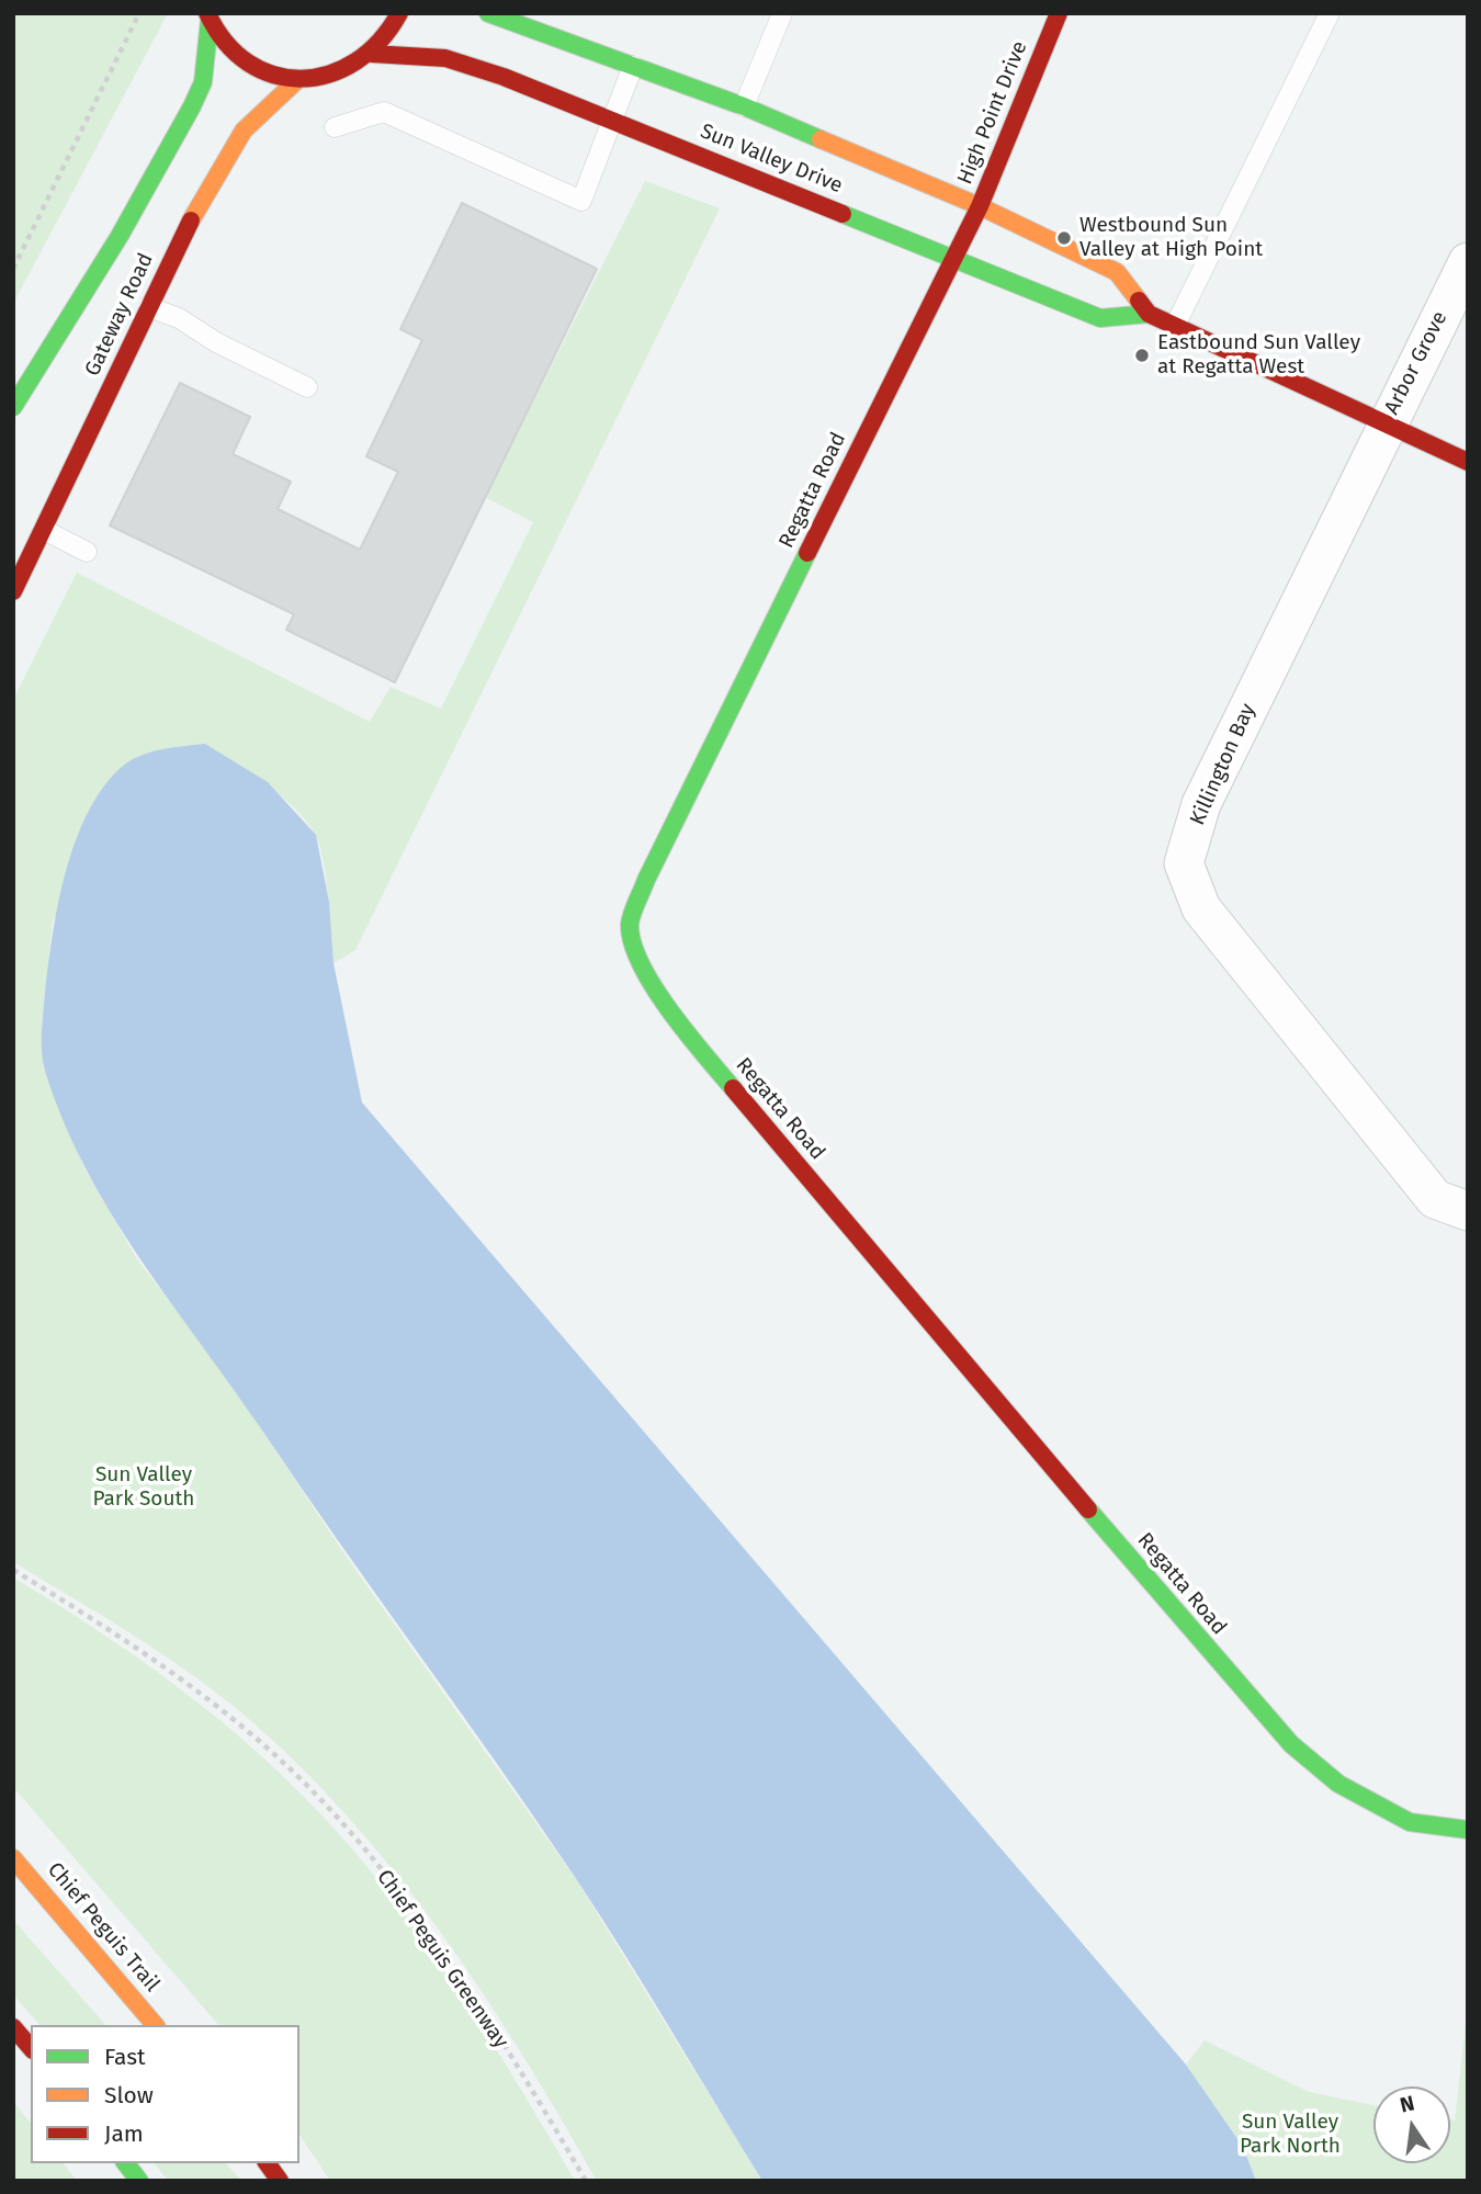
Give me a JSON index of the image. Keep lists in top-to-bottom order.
{
  "streets": {
    "street": [
      "High Point Drive",
      "Sun Valley Drive",
      "Gateway Road",
      "Arbor Grove",
      "Regatta Road",
      "Killington Bay",
      "Chief Peguis Trail"
    ],
    "path": ["Chief Peguis Greenway"]
  },
  "crossings": [
    ["High Point Drive", "Sun Valley Drive"],
    ["High Point Drive", "Regatta Road"],
    ["Sun Valley Drive", "Gateway Road"],
    ["Sun Valley Drive", "Arbor Grove"],
    ["Sun Valley Drive", "Regatta Road"],
    ["Sun Valley Drive", "Killington Bay"],
    ["Arbor Grove", "Killington Bay"]
  ],
  "parks": ["Sun Valley Park South", "Sun Valley Park North"],
  "places": ["Westbound Sun Valley at High Point", "Eastbound Sun Valley at Regatta West"],
  "legend": ["Fast", "Slow", "Jam"],
  "north": "top"
}
